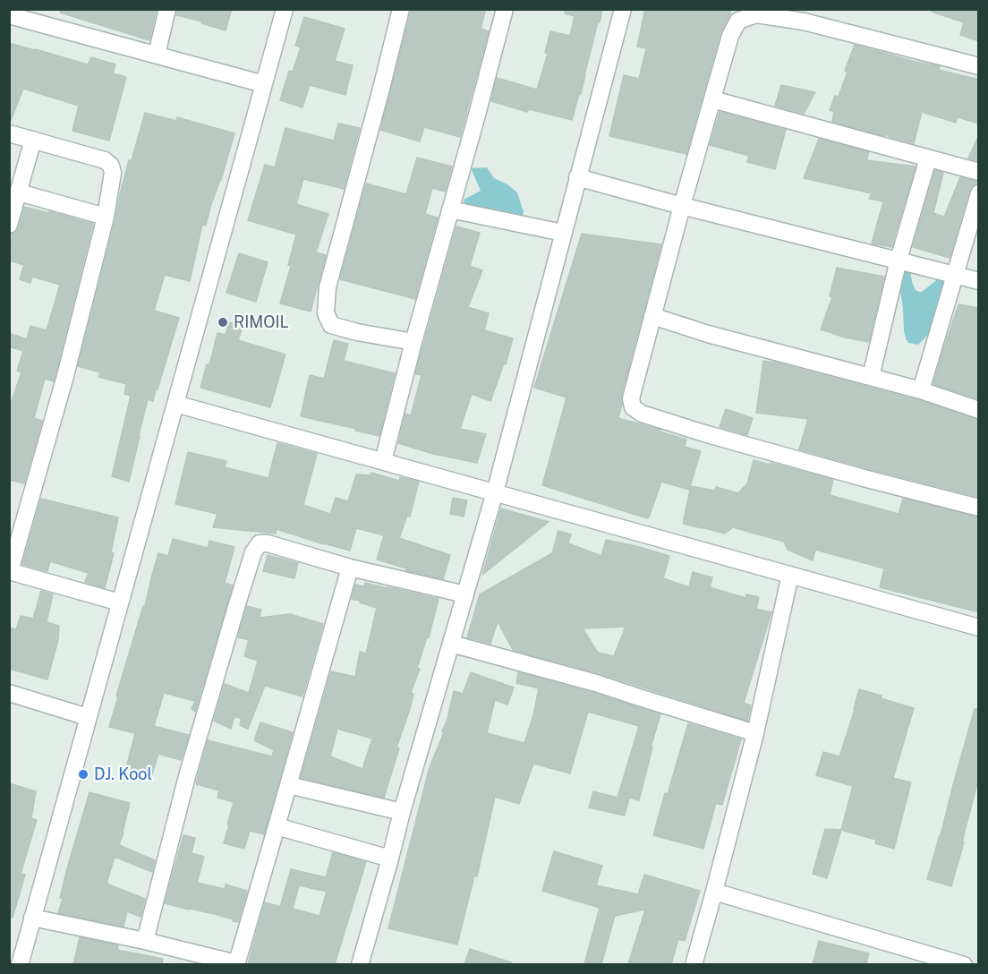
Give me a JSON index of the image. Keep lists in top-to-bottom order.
{
  "places": ["RIMOIL", "DJ. Kool"]
}
